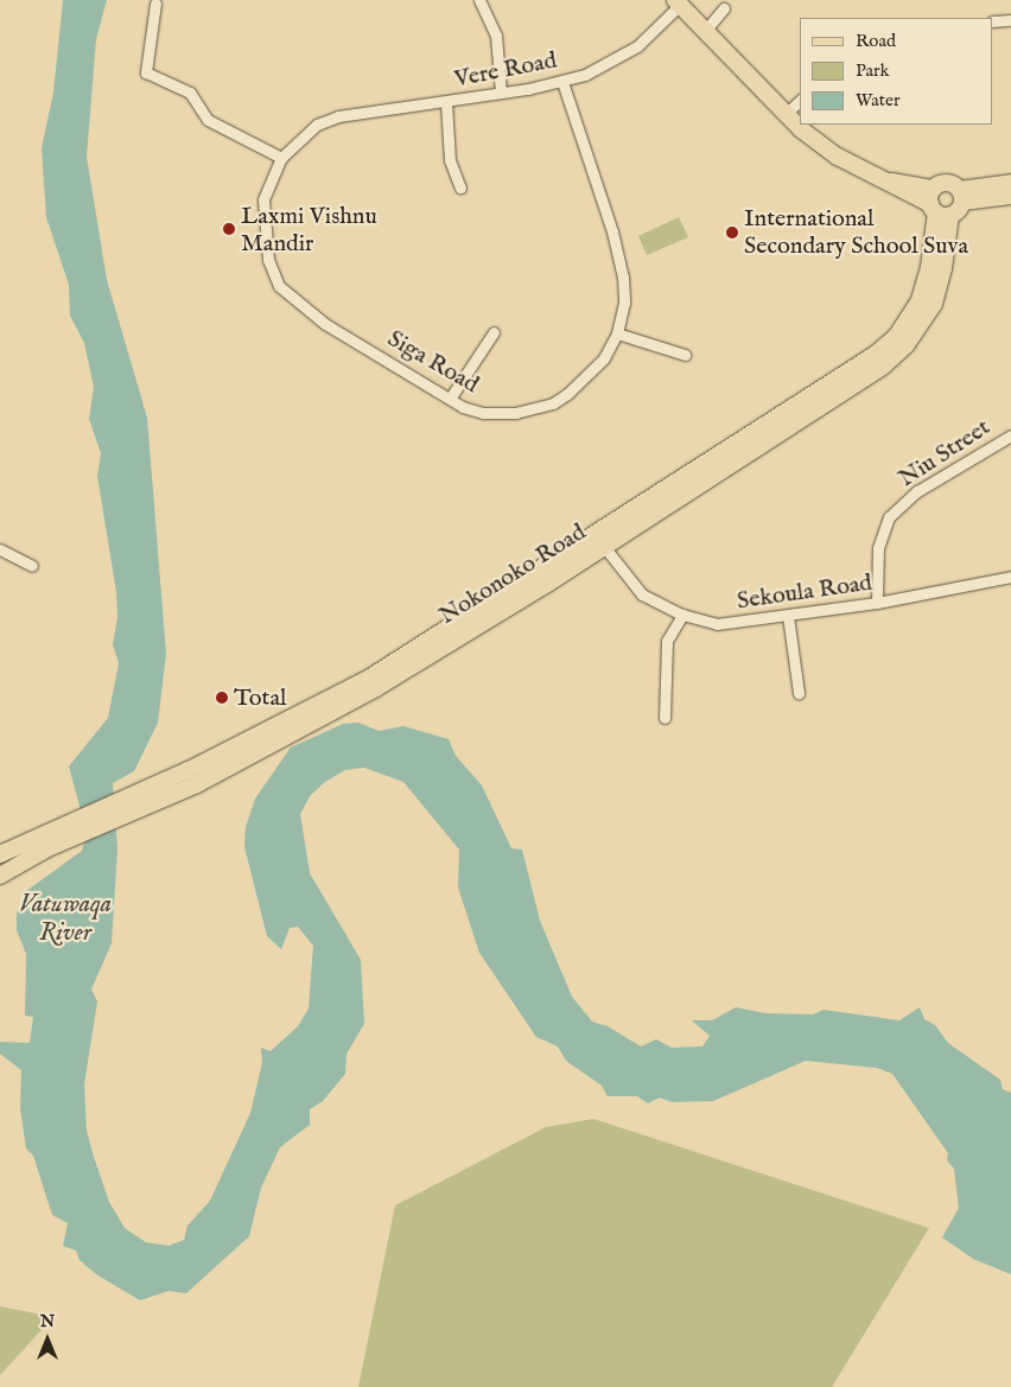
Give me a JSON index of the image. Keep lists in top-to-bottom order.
{
  "streets": {
    "main road": ["Nokonoko Road"],
    "street": [
      "Vere Road",
      "Siga Road",
      "Niu Street",
      "Sekoula Road"
    ]
  },
  "crossings": [
    ["Vere Road", "Siga Road"],
    ["Niu Street", "Sekoula Road"],
    ["Nokonoko Road", "Sekoula Road"]
  ],
  "water": ["Vatuwaqa River"],
  "places": ["Laxmi Vishnu Mandir", "International Secondary School Suva", "Total"],
  "legend": ["Road", "Park", "Water"],
  "north": "top"
}
